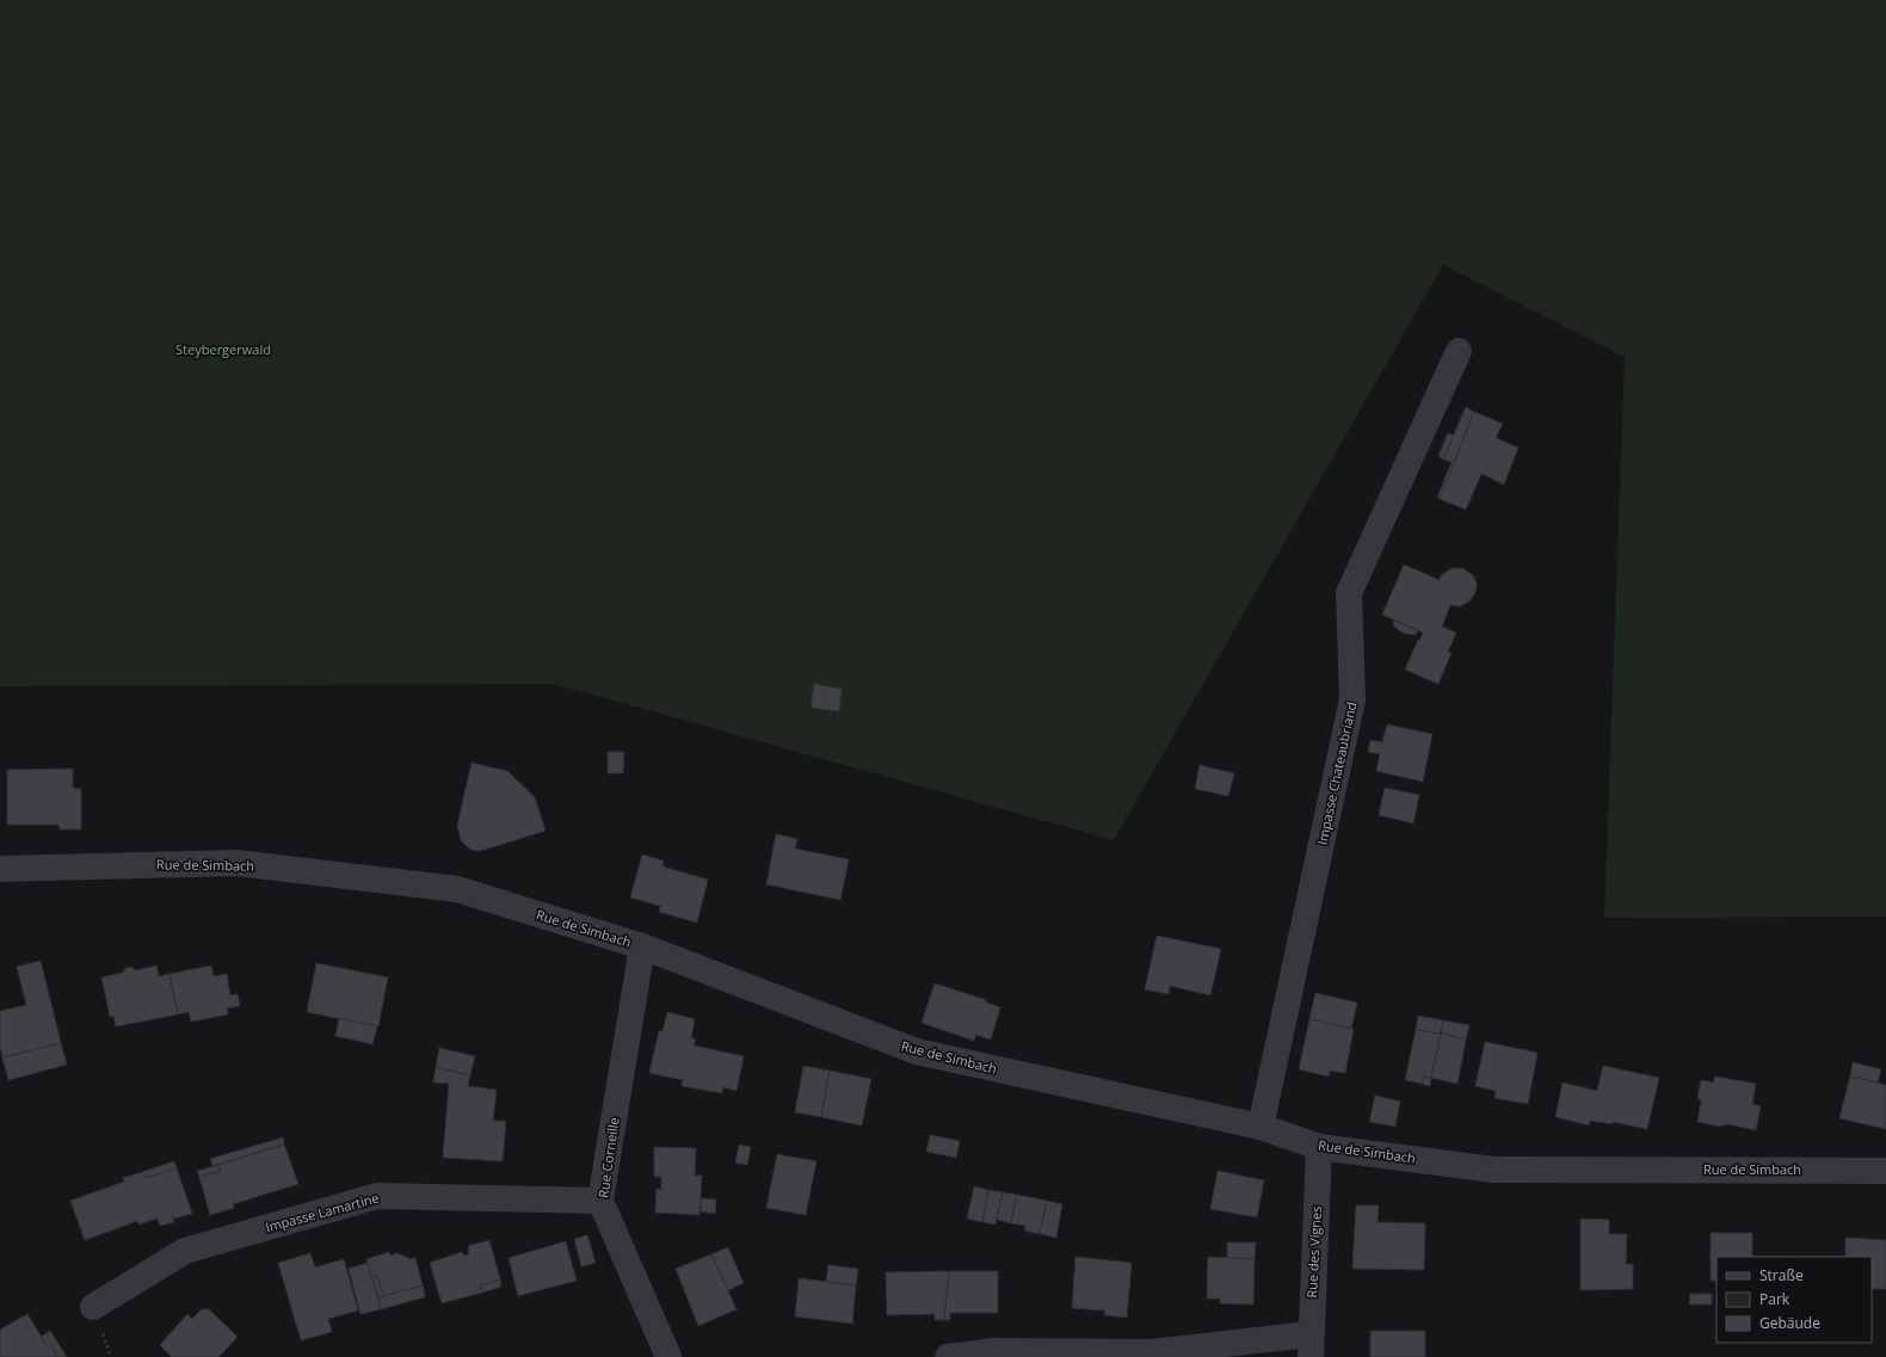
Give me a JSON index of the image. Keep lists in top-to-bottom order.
{
  "streets": {
    "street": [
      "Impasse Chateaubriand",
      "Rue de Simbach",
      "Rue Corneille",
      "Impasse Lamartine",
      "Rue des Vignes"
    ]
  },
  "crossings": [
    ["Impasse Chateaubriand", "Rue de Simbach"],
    ["Rue de Simbach", "Rue Corneille"],
    ["Rue de Simbach", "Rue des Vignes"],
    ["Rue Corneille", "Impasse Lamartine"]
  ],
  "parks": ["Steybergerwald"],
  "legend": ["Straße", "Park", "Gebäude"]
}
